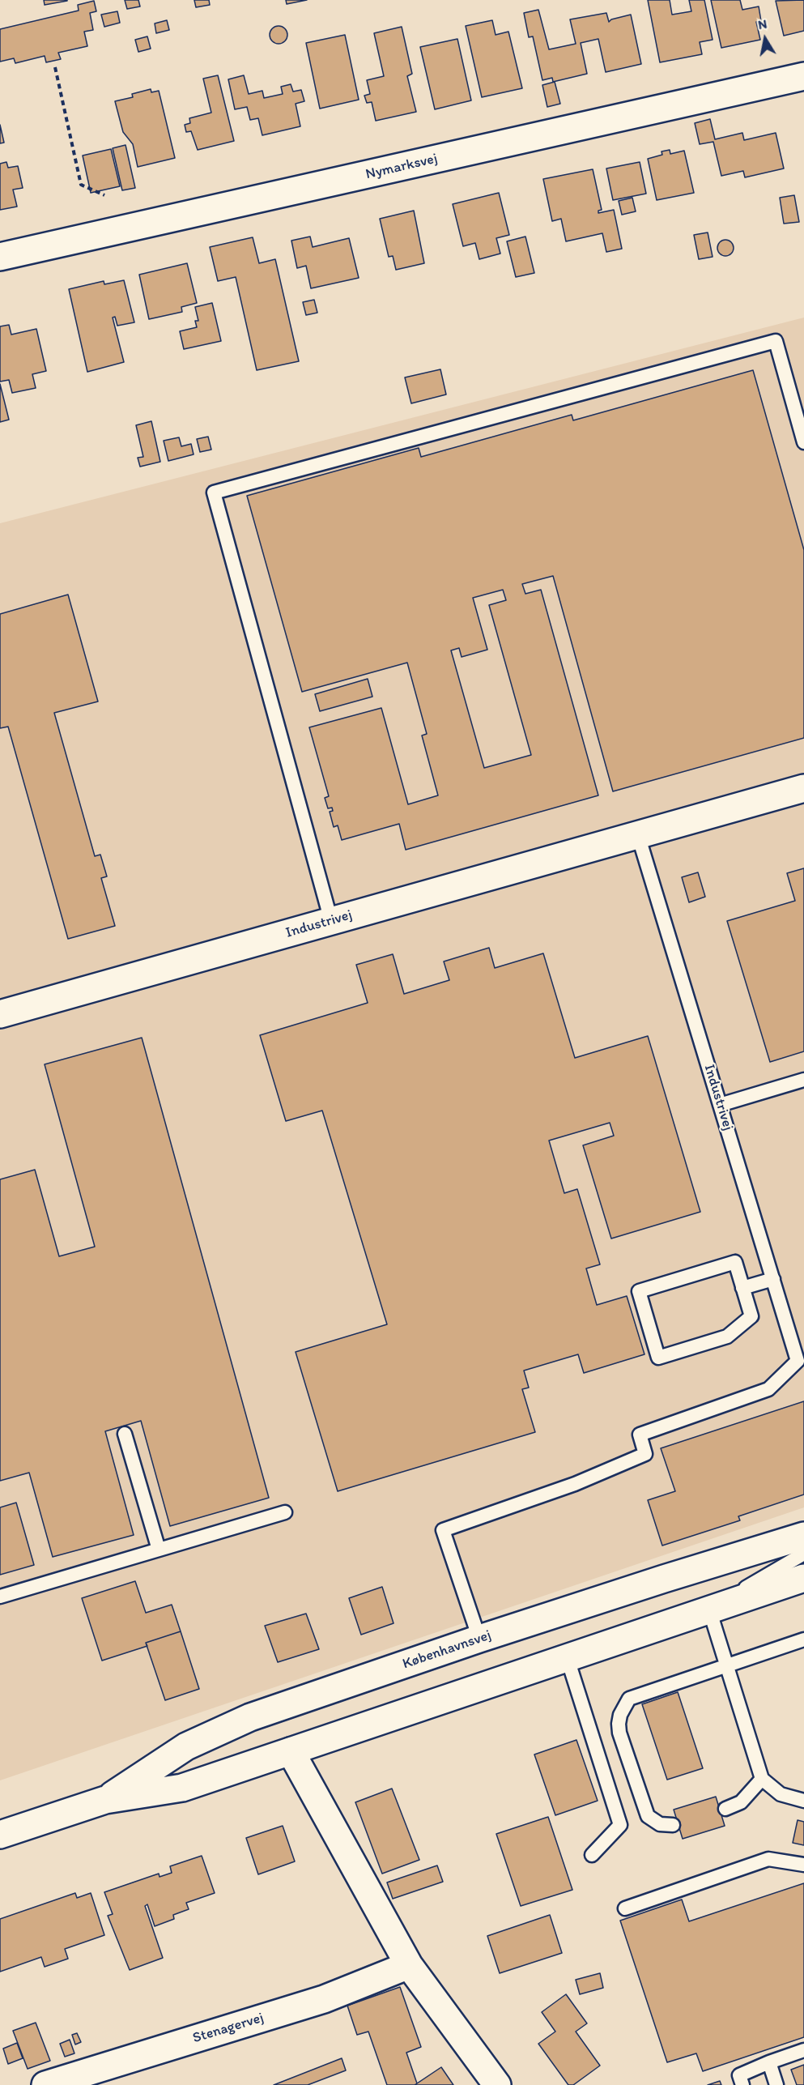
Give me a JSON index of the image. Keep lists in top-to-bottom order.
{
  "streets": {
    "street": [
      "Nymarksvej",
      "Industrivej",
      "Københavnsvej",
      "Stenagervej"
    ]
  },
  "crossings": [
    ["Industrivej", "Københavnsvej"]
  ],
  "north": "top"
}
